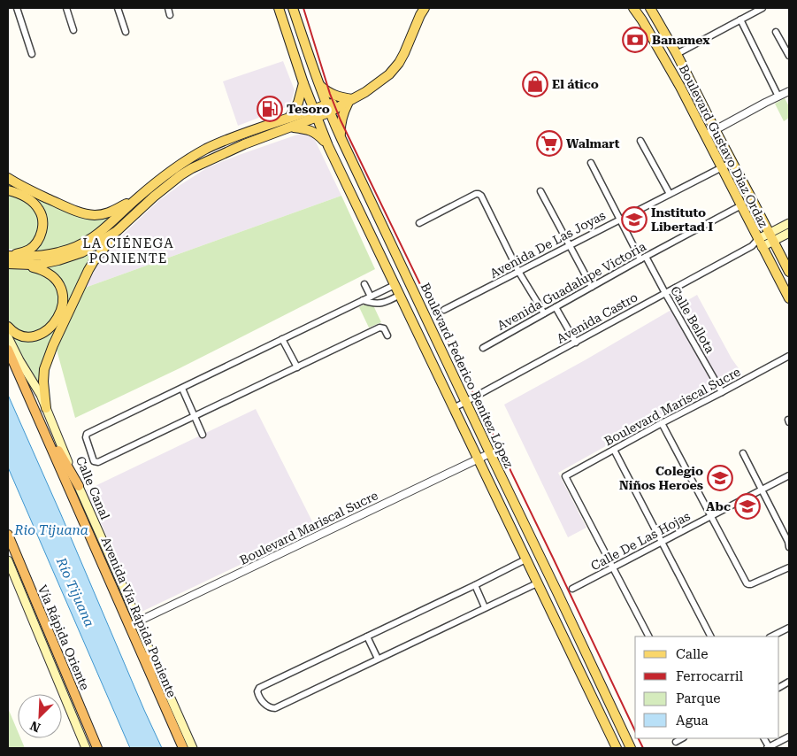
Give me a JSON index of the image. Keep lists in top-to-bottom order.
{
  "streets": {
    "highway": ["Avenida Vía Rápida Poniente", "Vía Rápida Oriente"],
    "main road": ["Boulevard Gustavo Díaz Ordaz", "Boulevard Federico Benítez López", "Calle Canal"],
    "street": [
      "Avenida De Las Joyas",
      "Avenida Guadalupe Victoria",
      "Avenida Castro",
      "Calle Bellota",
      "Boulevard Mariscal Sucre",
      "Calle De Las Hojas"
    ]
  },
  "crossings": [
    ["Boulevard Gustavo Díaz Ordaz", "Avenida De Las Joyas"],
    ["Boulevard Gustavo Díaz Ordaz", "Avenida Guadalupe Victoria"],
    ["Boulevard Gustavo Díaz Ordaz", "Avenida Castro"],
    ["Avenida De Las Joyas", "Calle Bellota"],
    ["Avenida Guadalupe Victoria", "Calle Bellota"],
    ["Avenida Castro", "Calle Bellota"],
    ["Avenida Castro", "Boulevard Federico Benítez López"],
    ["Calle Bellota", "Boulevard Mariscal Sucre"],
    ["Boulevard Federico Benítez López", "Boulevard Mariscal Sucre"],
    ["Boulevard Mariscal Sucre", "Calle Canal"],
    ["Boulevard Mariscal Sucre", "Calle De Las Hojas"]
  ],
  "districts": ["LA CIÉNEGA PONIENTE"],
  "water": ["Rio Tijuana", "Río Tijuana"],
  "places": {
    "bank": ["Banamex"],
    "shop": ["El ático"],
    "fuel station": ["Tesoro"],
    "supermarket": ["Walmart"],
    "school or university": ["Instituto Libertad I", "Colegio Niños Heroes", "Abc"]
  },
  "legend": [
    "Calle",
    "Ferrocarril",
    "Parque",
    "Agua"
  ],
  "north": "bottom left"
}
